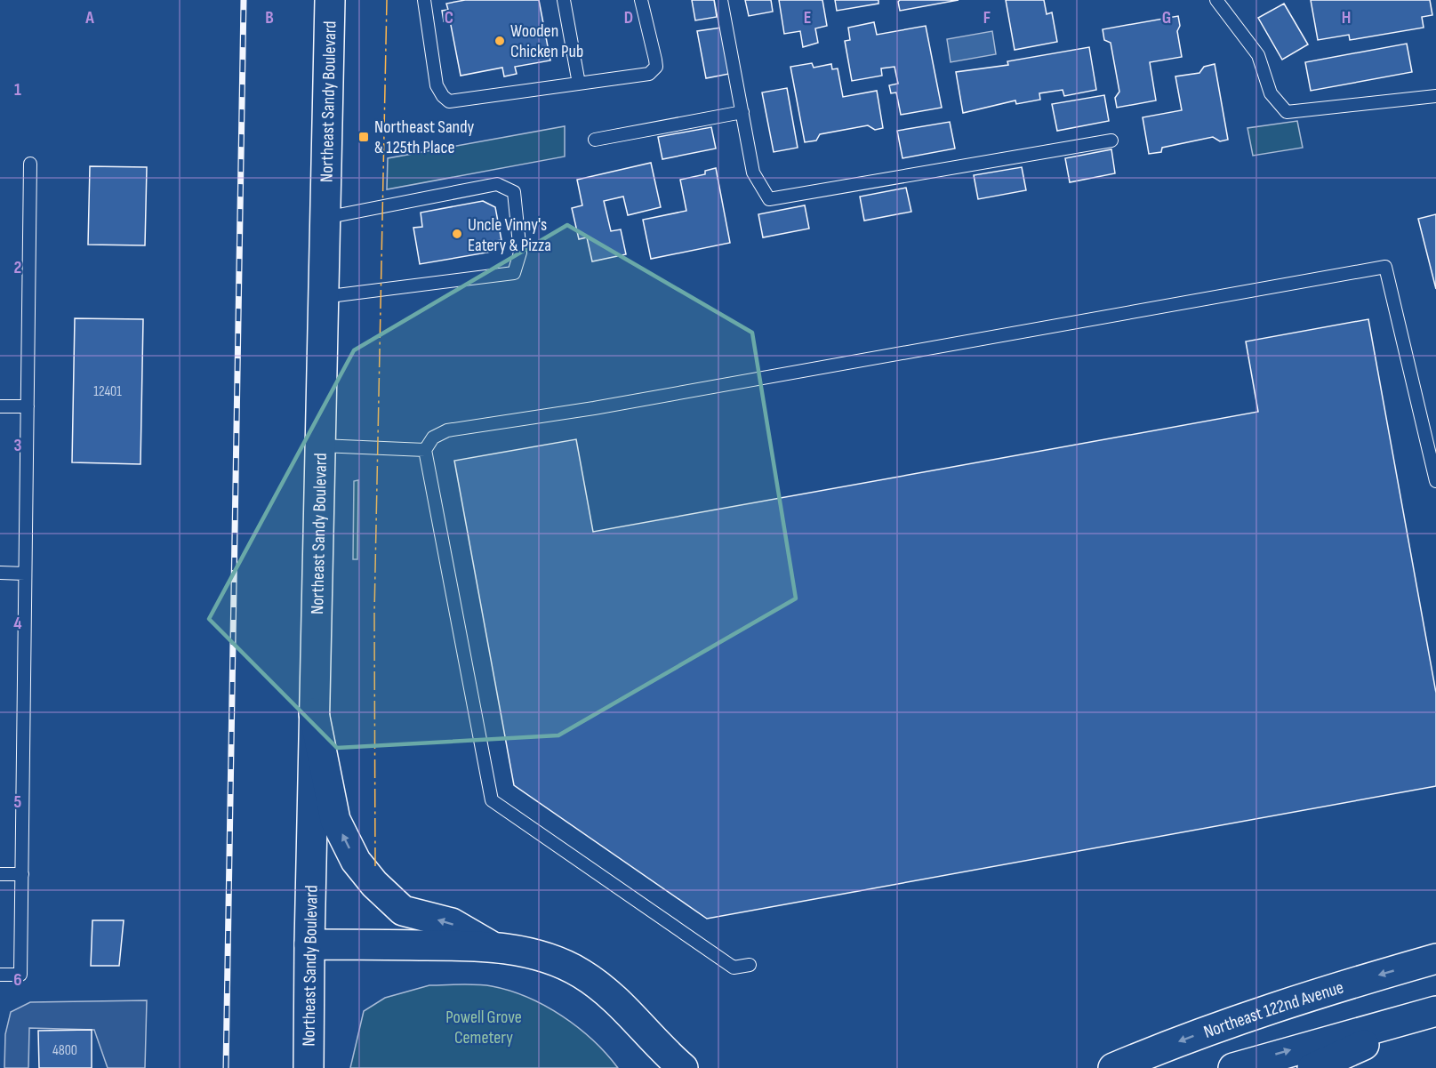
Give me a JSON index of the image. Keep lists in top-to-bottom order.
{
  "streets": {
    "main road": ["Northeast Sandy Boulevard", "Northeast 122nd Avenue"]
  },
  "parks": ["Powell Grove Cemetery"],
  "places": {
    "other": ["Wooden Chicken Pub", "Uncle Vinny's Eatery & Pizza"],
    "transit": ["Northeast Sandy & 125th Place"]
  },
  "house_numbers": ["12401", "4800"],
  "grid": {
    "columns": [
      "A",
      "B",
      "C",
      "D",
      "E",
      "F",
      "G",
      "H"
    ],
    "rows": [
      "1",
      "2",
      "3",
      "4",
      "5",
      "6"
    ]
  }
}
